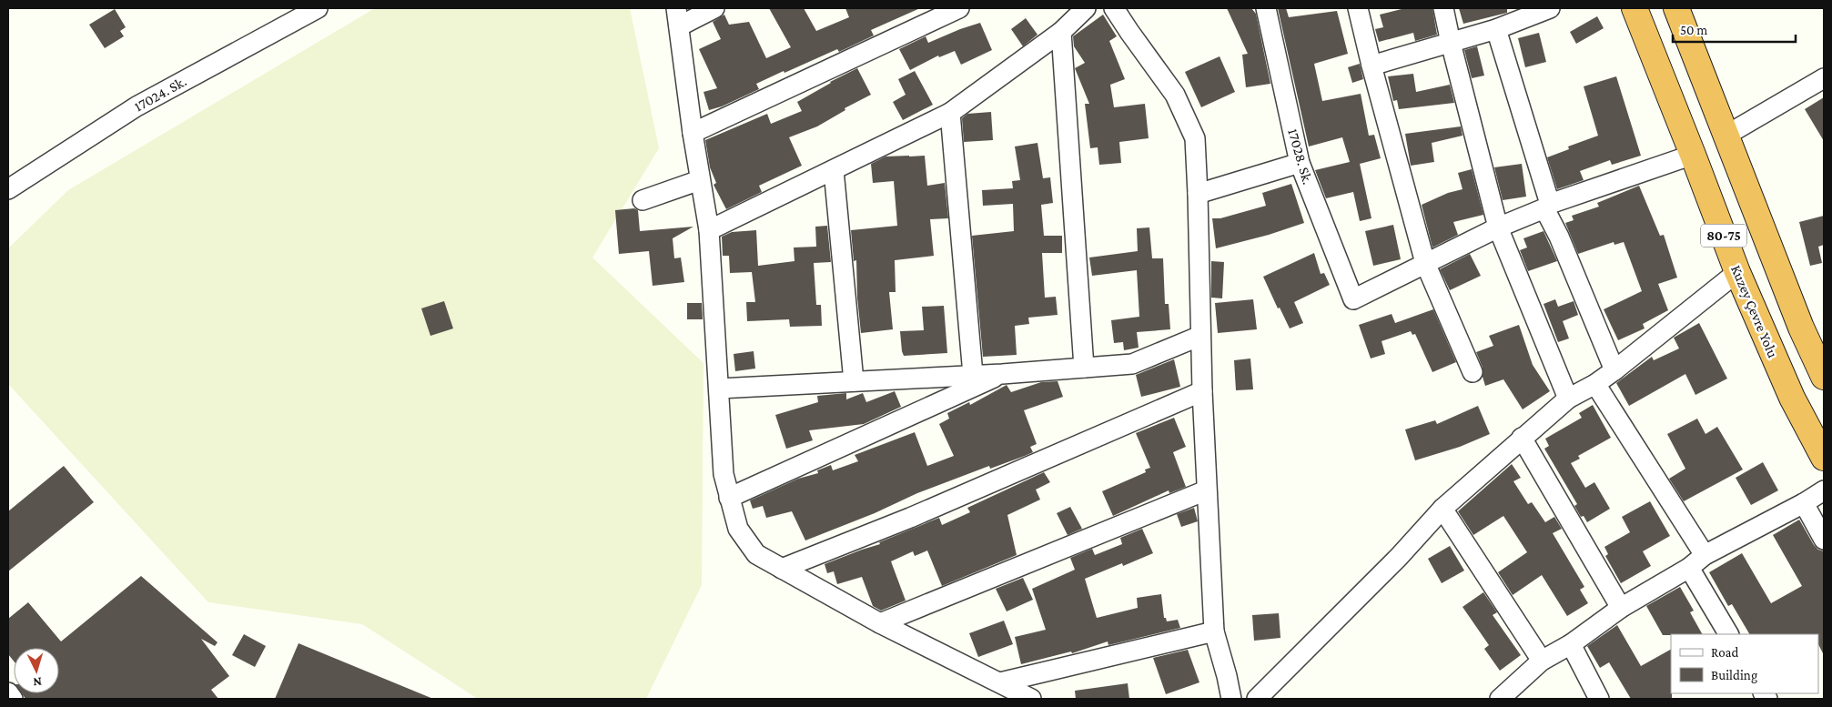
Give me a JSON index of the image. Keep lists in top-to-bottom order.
{
  "streets": {
    "highway": ["80-75", "Kuzey Çevre Yolu"],
    "street": ["17024. Sk.", "17028. Sk."]
  },
  "legend": ["Road", "Building"],
  "scale_bar": "50 m",
  "north": "bottom"
}
